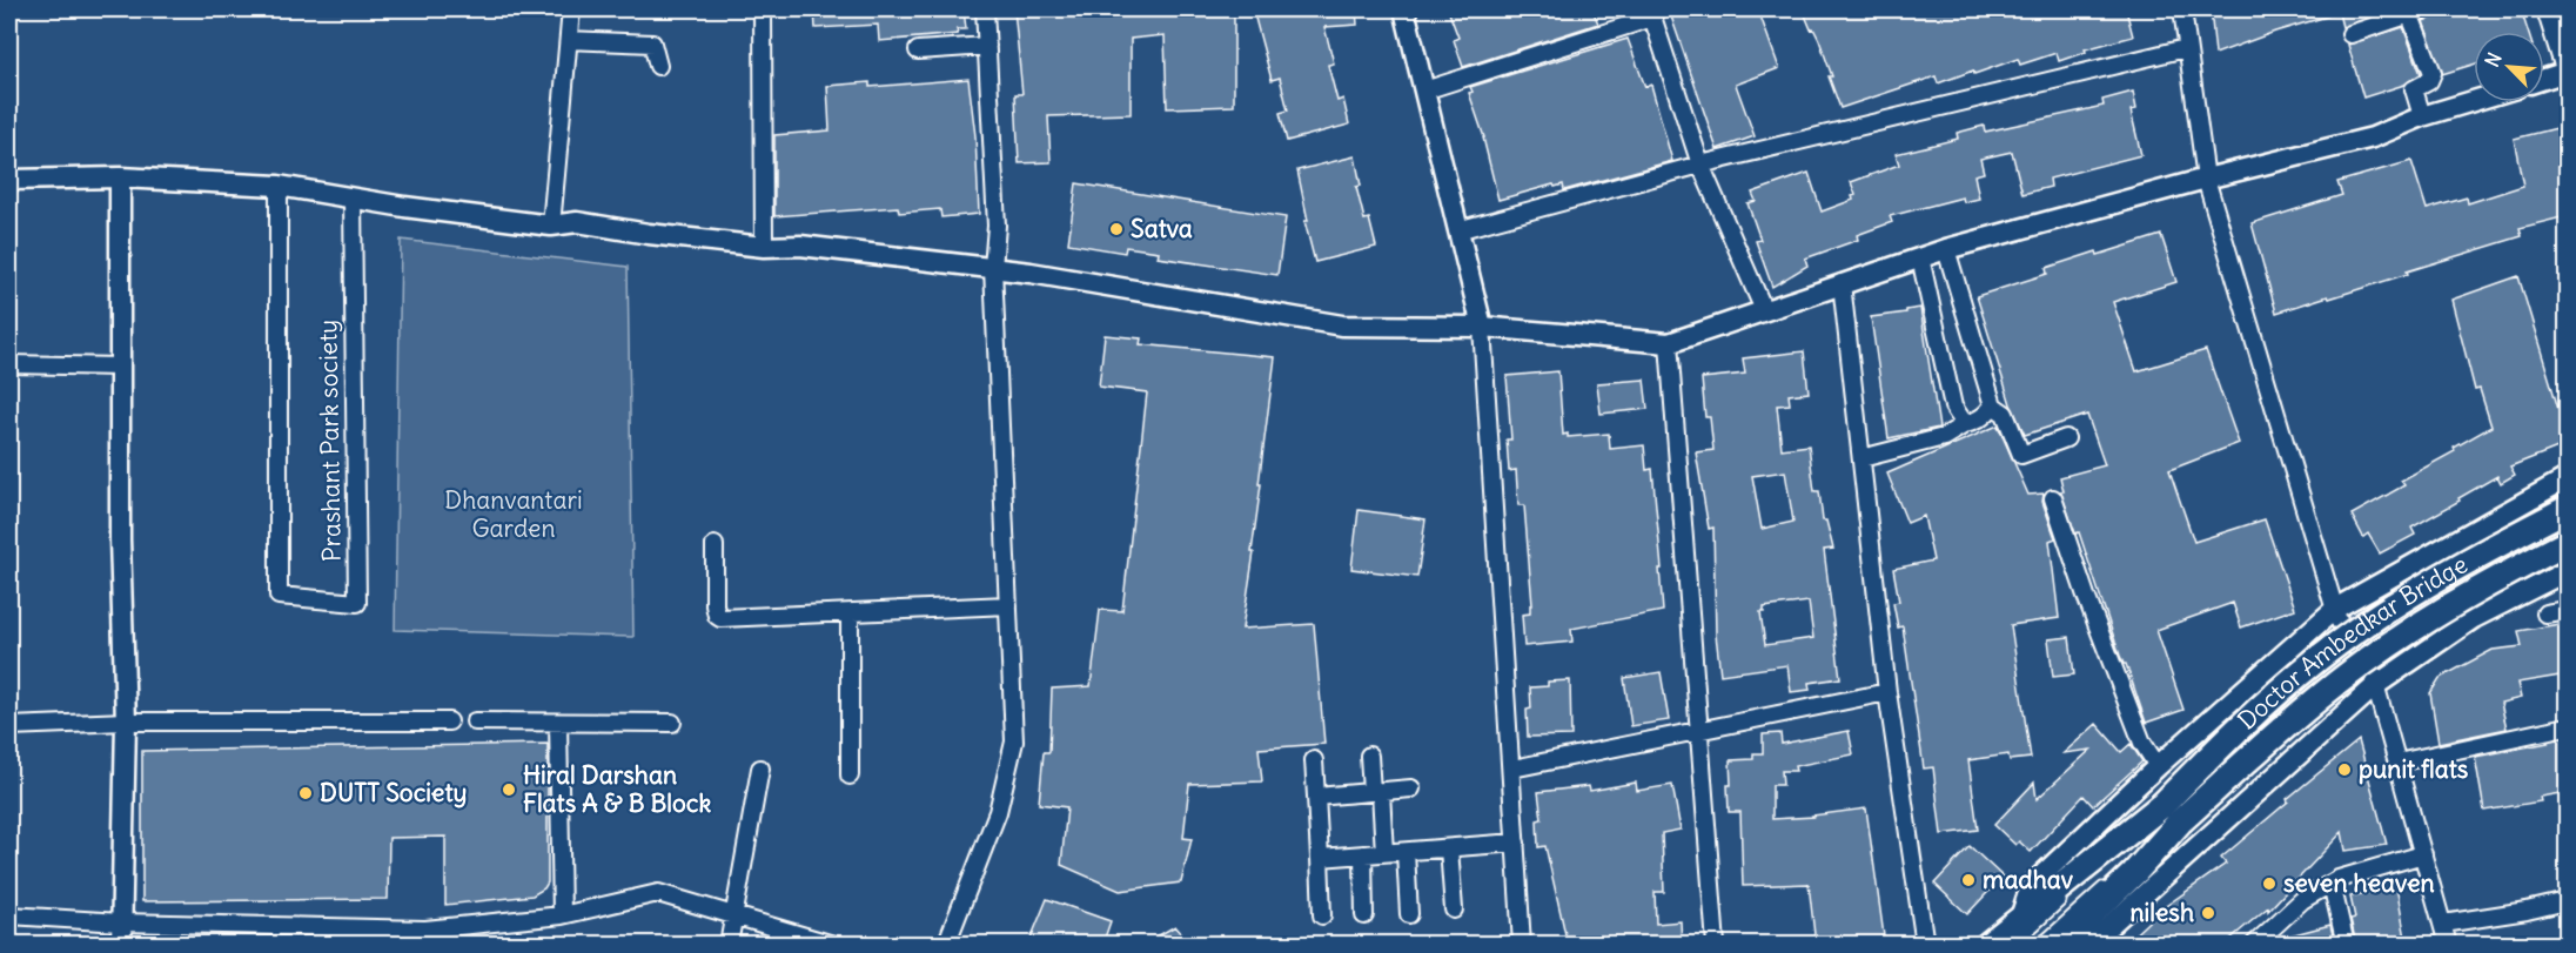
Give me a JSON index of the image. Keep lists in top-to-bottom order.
{
  "streets": {
    "main road": ["Doctor Ambedkar Bridge"],
    "street": ["Prashant Park society"]
  },
  "parks": ["Dhanvantari Garden"],
  "places": [
    "Satva",
    "punit flats",
    "Hiral Darshan Flats A & B Block",
    "DUTT Society",
    "madhav",
    "seven heaven",
    "nilesh"
  ],
  "north": "top left"
}
